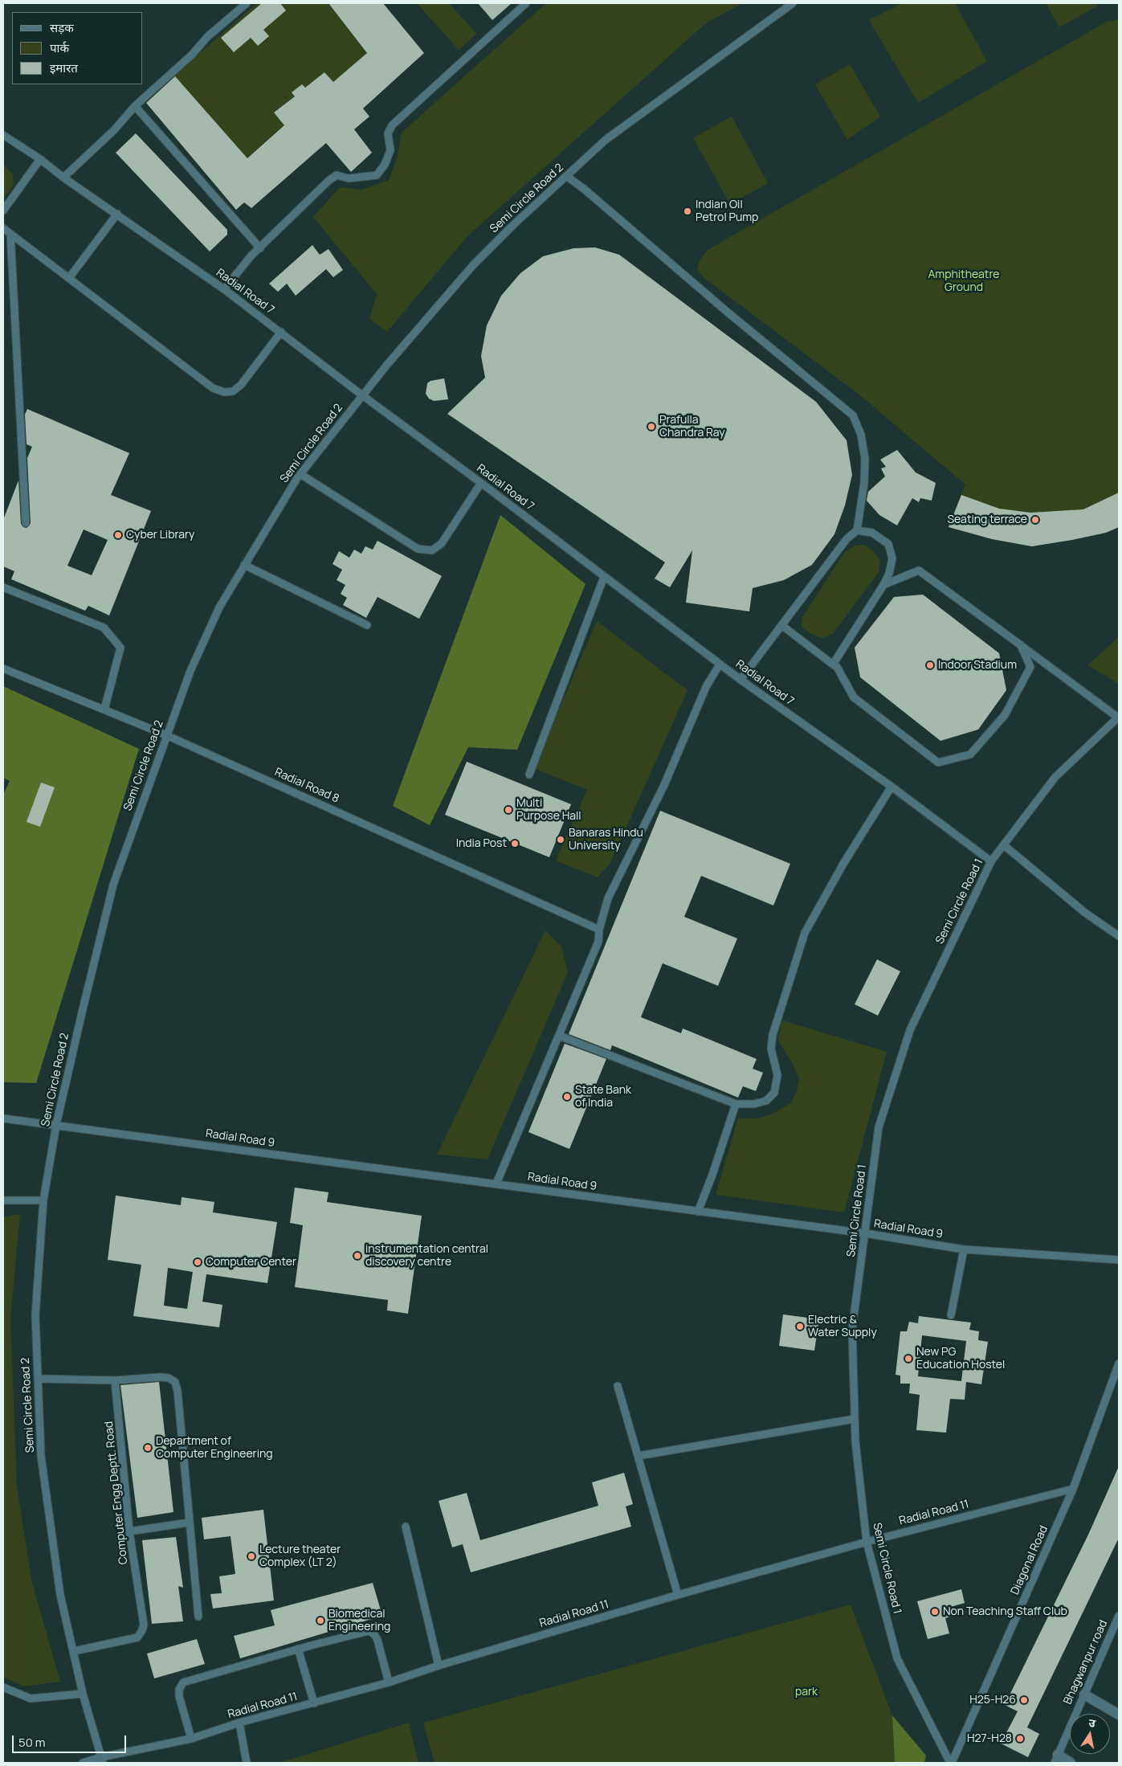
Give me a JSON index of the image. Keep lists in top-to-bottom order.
{
  "streets": {
    "lane": [
      "Semi Circle Road 2",
      "Radial Road 7",
      "Radial Road 8",
      "Semi Circle Road 1",
      "Radial Road 9",
      "Computer Engg Deptt. Road",
      "Radial Road 11",
      "Diagonal Road",
      "Bhagwanpur road"
    ]
  },
  "crossings": [
    ["Semi Circle Road 2", "Radial Road 7"],
    ["Semi Circle Road 2", "Radial Road 8"],
    ["Semi Circle Road 2", "Radial Road 9"],
    ["Semi Circle Road 2", "Computer Engg Deptt. Road"],
    ["Semi Circle Road 2", "Radial Road 11"],
    ["Radial Road 7", "Semi Circle Road 1"],
    ["Semi Circle Road 1", "Radial Road 9"],
    ["Semi Circle Road 1", "Radial Road 11"],
    ["Semi Circle Road 1", "Diagonal Road"],
    ["Radial Road 11", "Diagonal Road"]
  ],
  "parks": ["Amphitheatre Ground", "park"],
  "places": [
    "Indian Oil Petrol Pump",
    "Prafulla Chandra Ray",
    "Seating terrace",
    "Cyber Library",
    "Indoor Stadium",
    "Multi Purpose Hall",
    "Banaras Hindu University",
    "India Post",
    "State Bank of India",
    "instrumentation central discovery centre",
    "Computer Center",
    "Electric & Water Supply",
    "New PG Education Hostel",
    "Department of Computer Engineering",
    "Lecture theater Complex (LT 2)",
    "Non Teaching Staff Club",
    "Biomedical Engineering",
    "H25-H26",
    "H27-H28"
  ],
  "legend": ["सड़क", "पार्क", "इमारत"],
  "scale_bar": "50 m",
  "north": "top"
}
